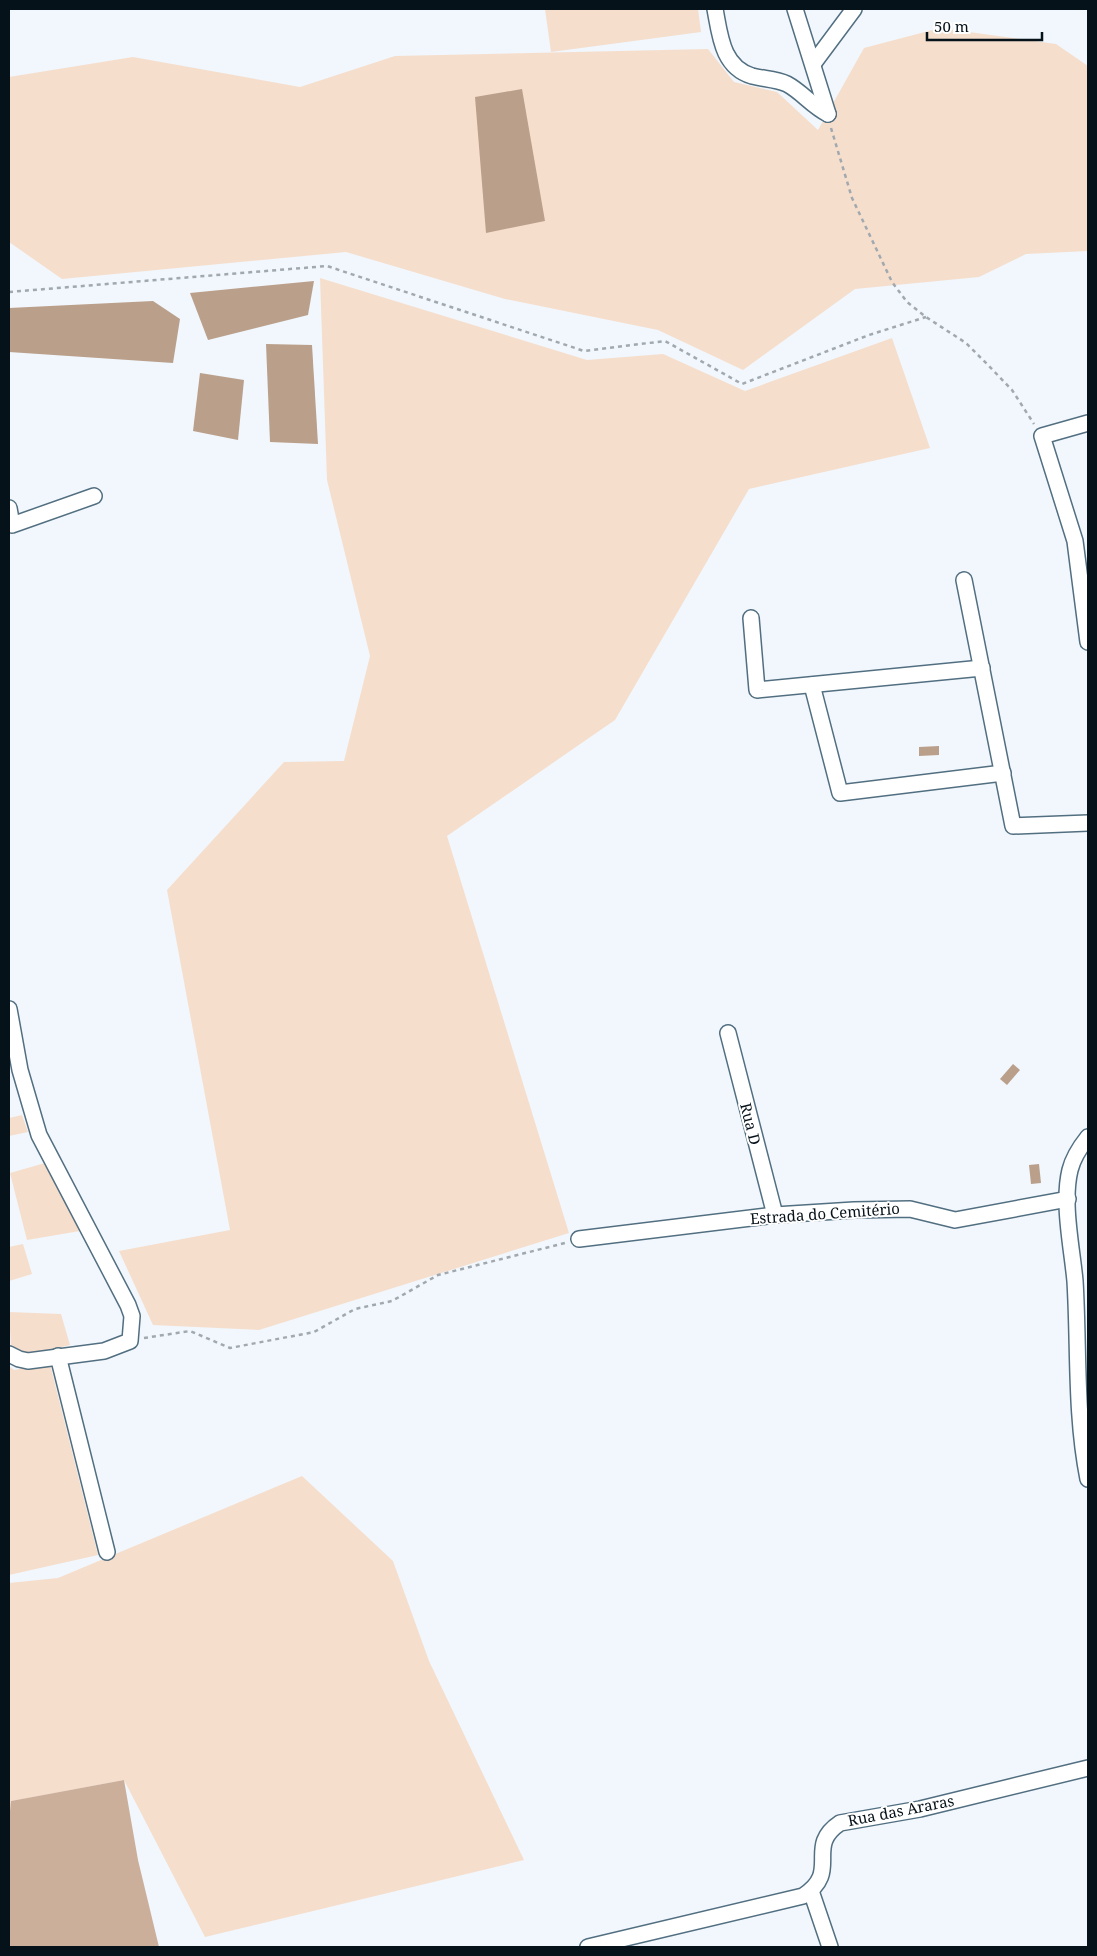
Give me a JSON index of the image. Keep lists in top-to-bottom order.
{
  "streets": {
    "street": ["Rua D", "Estrada do Cemitério", "Rua das Araras"]
  },
  "crossings": [
    ["Rua D", "Estrada do Cemitério"]
  ],
  "scale_bar": "50 m"
}
